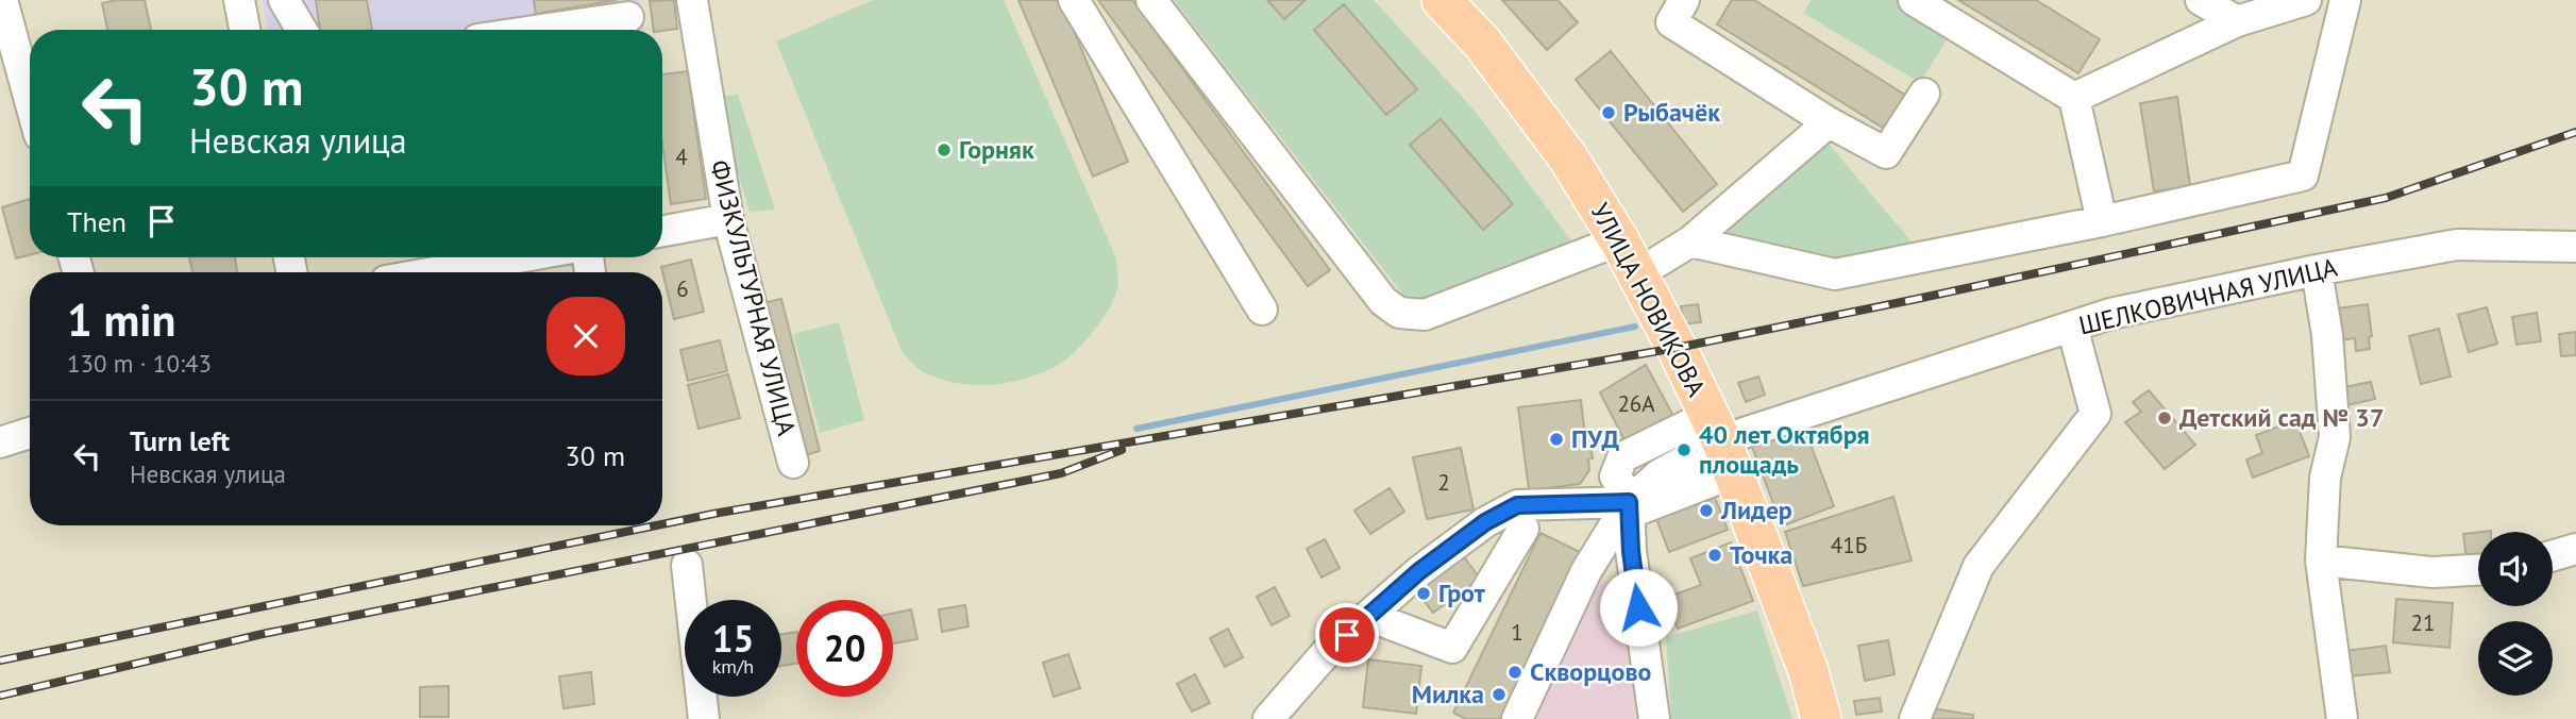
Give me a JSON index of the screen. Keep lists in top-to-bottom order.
{
  "streets": {
    "main road": ["УЛИЦА НОВИКОВА"],
    "street": ["ШЕЛКОВИЧНАЯ УЛИЦА", "ФИЗКУЛЬТУРНАЯ УЛИЦА"]
  },
  "crossings": [
    ["ШЕЛКОВИЧНАЯ УЛИЦА", "УЛИЦА НОВИКОВА"]
  ],
  "places": [
    "Рыбачёк",
    "Горняк",
    "Детский сад № 37",
    "ПУД",
    "40 лет Октября площадь",
    "Лидер",
    "Точка",
    "Грот",
    "Скворцово",
    "Милка"
  ],
  "house_numbers": [
    "4",
    "6",
    "26А",
    "2",
    "41Б",
    "21",
    "1"
  ],
  "page": {
    "turn": ["30 m", "Невская улица"],
    "then": "Then",
    "heading": ["1 min", "130 m · 10:43"],
    "list": [
      {
        "name": "Turn left",
        "note": "Невская улица",
        "value": "30 m"
      }
    ],
    "speed": "15 km/h",
    "limit": "20"
  }
}
